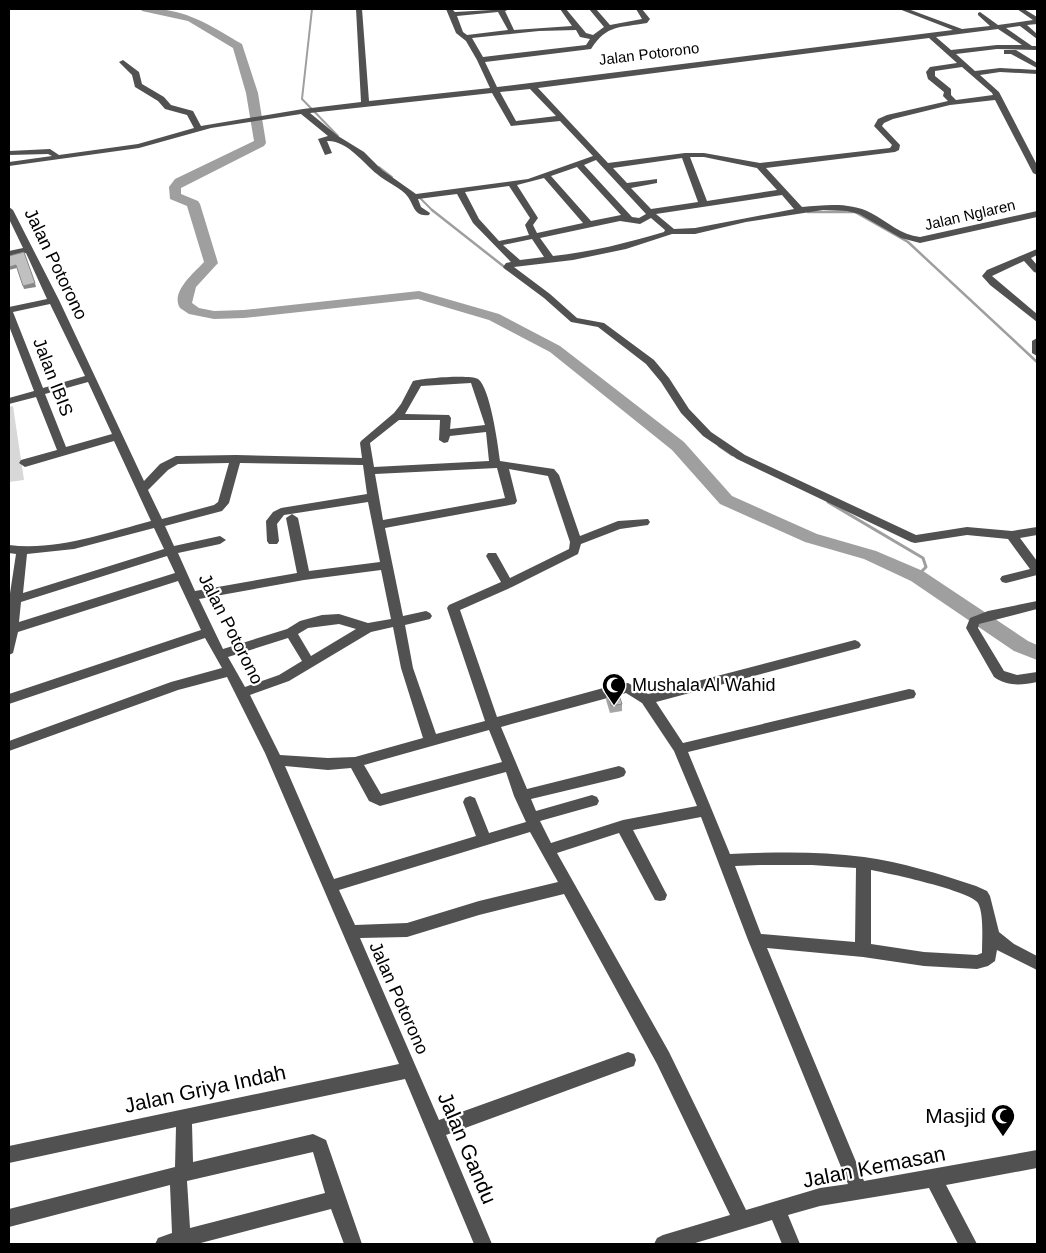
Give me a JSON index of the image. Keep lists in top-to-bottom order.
{
  "streets": {
    "street": [
      "Jalan Potorono",
      "Jalan Nglaren",
      "Jalan IBIS",
      "Jalan Griya Indah",
      "Jalan Gandu",
      "Jalan Kemasan"
    ]
  },
  "crossings": [
    ["Jalan Potorono", "Jalan Griya Indah"],
    ["Jalan Potorono", "Jalan Gandu"],
    ["Jalan Griya Indah", "Jalan Gandu"]
  ],
  "places": {
    "mosque": ["Mushala Al Wahid", "Masjid"]
  }
}
